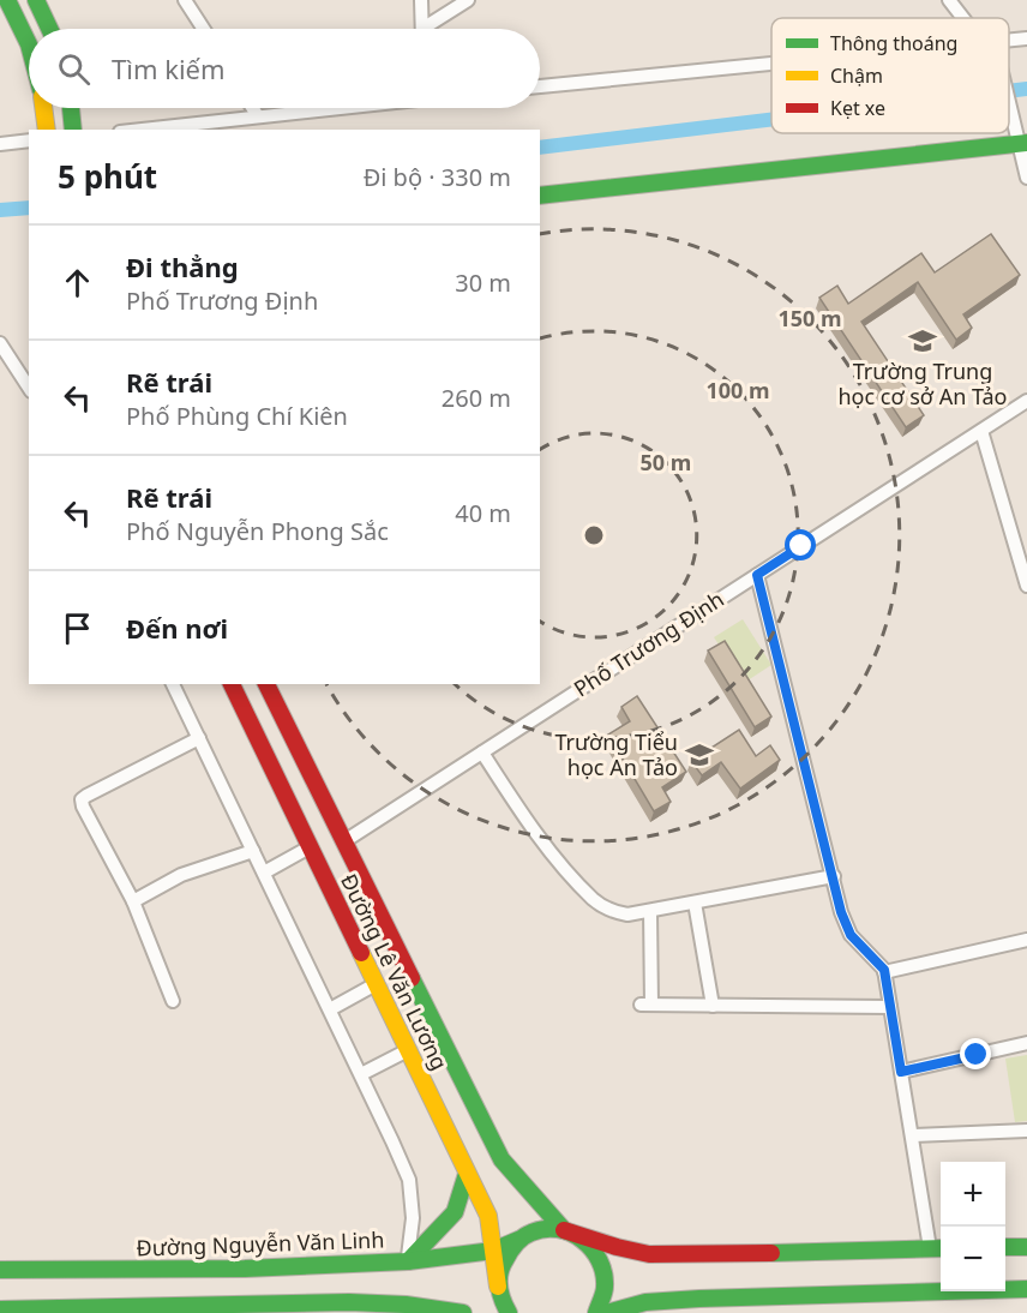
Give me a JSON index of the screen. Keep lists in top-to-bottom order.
{
  "streets": {
    "main road": ["Đường Lê Văn Lương", "Đường Nguyễn Văn Linh"],
    "street": ["Phố Trương Định"]
  },
  "crossings": [
    ["Phố Trương Định", "Đường Lê Văn Lương"],
    ["Đường Lê Văn Lương", "Đường Nguyễn Văn Linh"]
  ],
  "places": {
    "school or university": ["Trường Trung học cơ sở An Tảo", "Trường Tiểu học An Tảo"]
  },
  "legend": ["Thông thoáng", "Chậm", "Kẹt xe"],
  "page": {
    "search": "Tìm kiếm",
    "heading": ["5 phút", "Đi bộ · 330 m"],
    "list": [
      ["Đi thẳng", "Phố Trương Định", "30 m"],
      ["Rẽ trái", "Phố Phùng Chí Kiên", "260 m"],
      ["Rẽ trái", "Phố Nguyễn Phong Sắc", "40 m"],
      "Đến nơi"
    ],
    "map_buttons": ["+", "−"]
  },
  "rings": ["150 m", "100 m", "50 m"]
}
